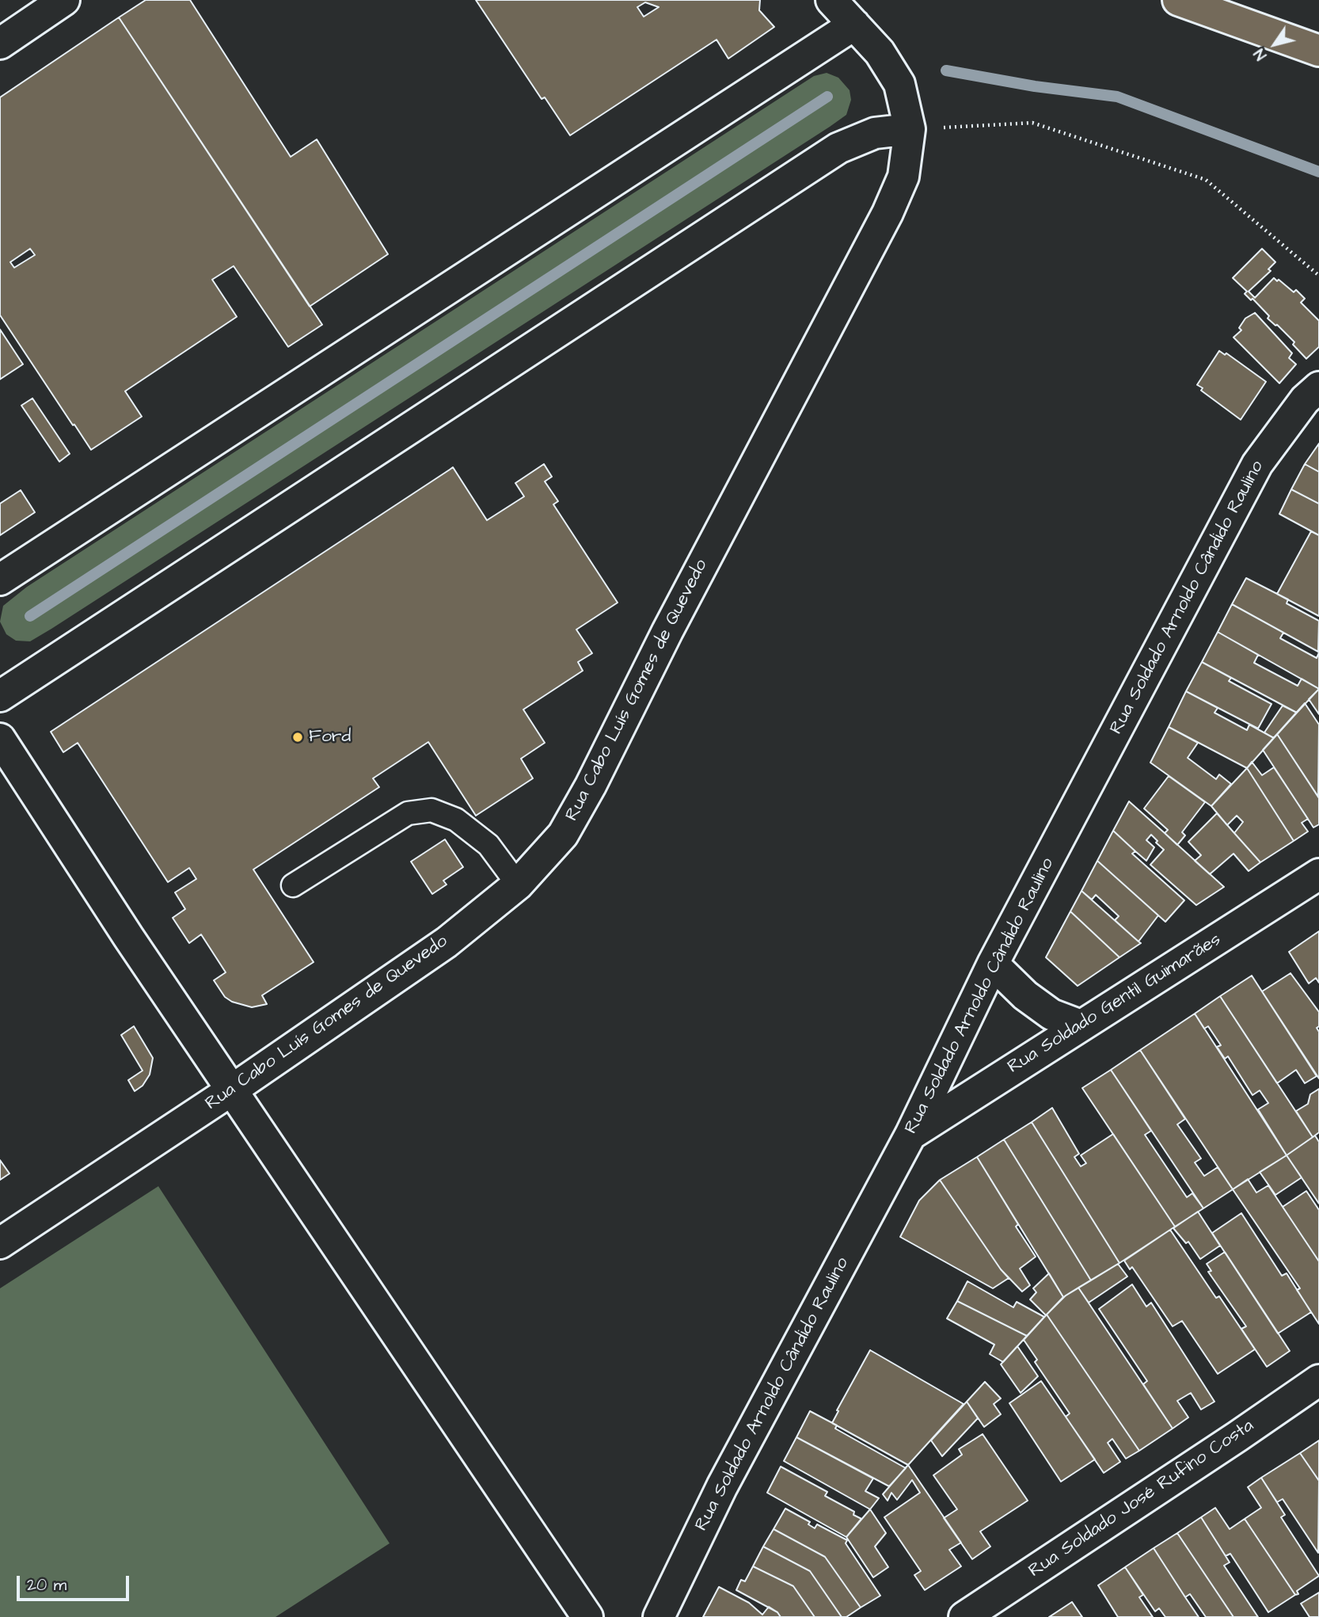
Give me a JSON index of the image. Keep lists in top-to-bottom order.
{
  "streets": {
    "street": [
      "Rua Soldado Arnoldo Cândido Raulino",
      "Rua Cabo Luís Gomes de Quevedo",
      "Rua Soldado Gentil Guimarães",
      "Rua Soldado José Rufino Costa"
    ]
  },
  "crossings": [
    ["Rua Soldado Arnoldo Cândido Raulino", "Rua Soldado Gentil Guimarães"]
  ],
  "places": ["Ford"],
  "scale_bar": "20 m",
  "north": "bottom left"
}
